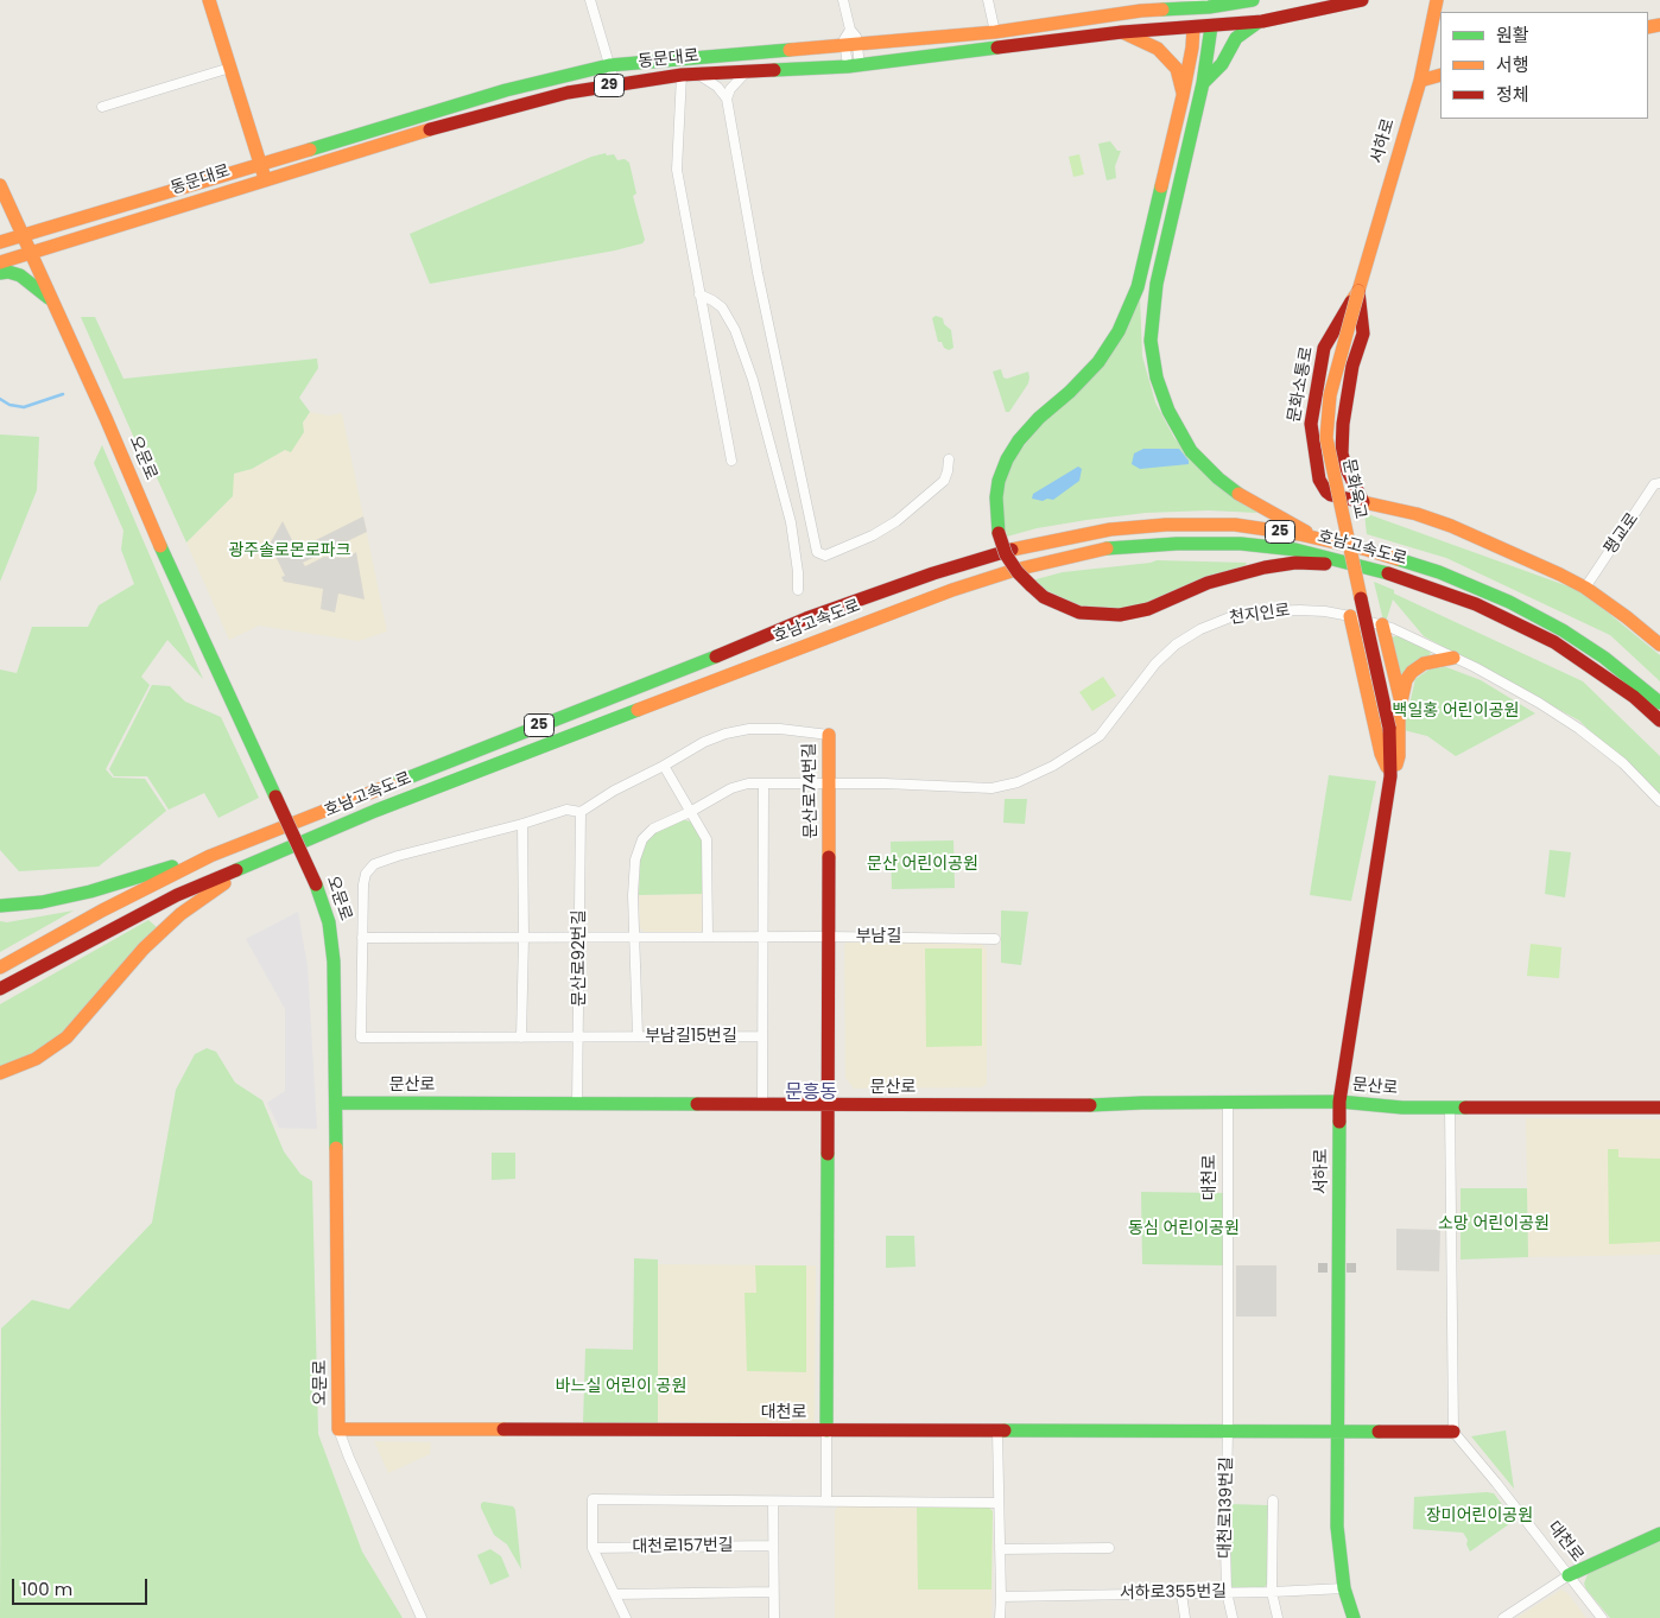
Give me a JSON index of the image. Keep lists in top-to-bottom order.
{
  "streets": {
    "main road": [
      "동문대로",
      "29",
      "서하로",
      "문화소통로",
      "오문로",
      "문화육교",
      "25",
      "호남고속도로",
      "문산로74번길",
      "문산로",
      "대천로"
    ],
    "street": [
      "평교로",
      "천지인로",
      "부남길",
      "문산로92번길",
      "부남길15번길",
      "대천로139번길",
      "대천로157번길",
      "서하로355번길"
    ]
  },
  "crossings": [
    ["동문대로", "오문로"],
    ["서하로", "문화소통로"],
    ["서하로", "문화육교"],
    ["서하로", "문산로"],
    ["서하로", "대천로"],
    ["서하로", "서하로355번길"],
    ["문화소통로", "문화육교"],
    ["문화소통로", "평교로"],
    ["오문로", "문산로"],
    ["오문로", "대천로"],
    ["천지인로", "문산로74번길"],
    ["천지인로", "부남길"],
    ["문산로74번길", "부남길"],
    ["문산로74번길", "문산로92번길"],
    ["문산로74번길", "부남길15번길"],
    ["문산로74번길", "문산로"],
    ["문산로74번길", "대천로"],
    ["부남길", "문산로92번길"],
    ["문산로92번길", "부남길15번길"],
    ["문산로92번길", "문산로"],
    ["문산로", "대천로"],
    ["대천로", "대천로139번길"],
    ["대천로139번길", "서하로355번길"]
  ],
  "districts": ["문흥동"],
  "parks": [
    "광주솔로몬로파크",
    "백일홍 어린이공원",
    "문산 어린이공원",
    "소망 어린이공원",
    "동심 어린이공원",
    "바느실 어린이 공원",
    "장미어린이공원"
  ],
  "legend": ["원활", "서행", "정체"],
  "scale_bar": "100 m"
}
